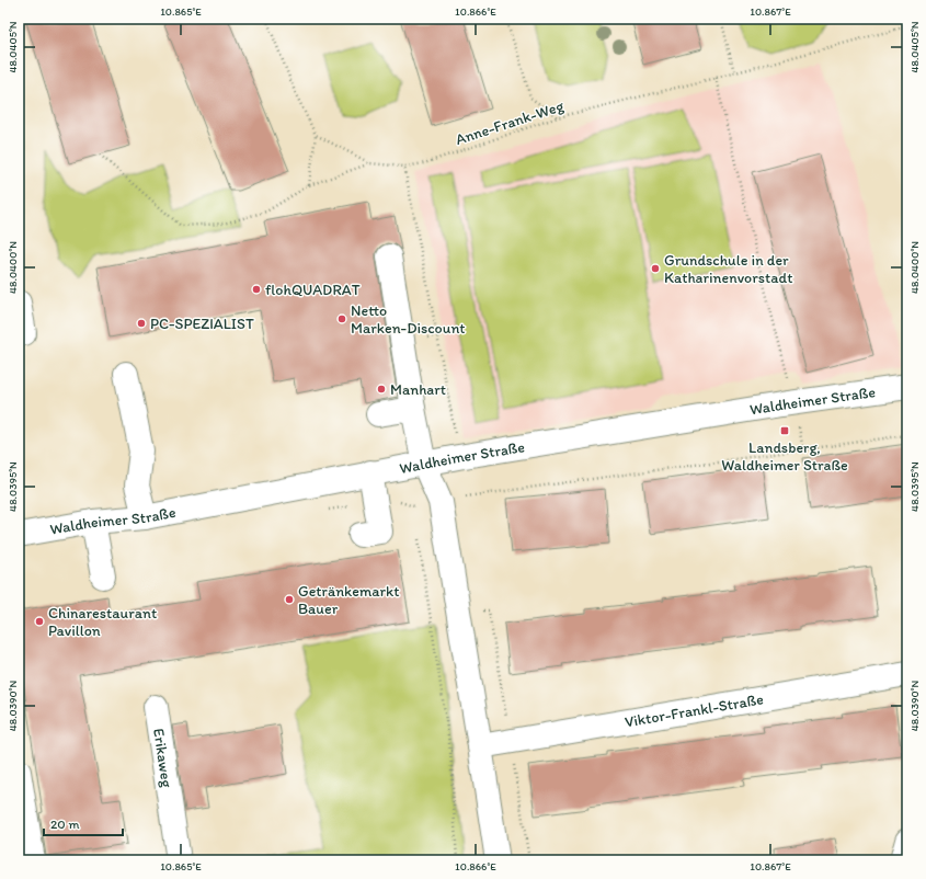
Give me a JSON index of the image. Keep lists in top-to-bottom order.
{
  "streets": {
    "street": ["Waldheimer Straße", "Viktor-Frankl-Straße", "Erikaweg"],
    "path": ["Anne-Frank-Weg"]
  },
  "places": {
    "other": [
      "Grundschule in der Katharinenvorstadt",
      "flohQUADRAT",
      "Netto Marken-Discount",
      "PC-SPEZIALIST",
      "Manhart",
      "Getränkemarkt Bauer",
      "Chinarestaurant Pavillon"
    ],
    "transit": ["Landsberg, Waldheimer Straße"]
  },
  "scale_bar": "20 m",
  "coordinates": [
    "10.865°E",
    "10.866°E",
    "10.867°E",
    "48.0405°N",
    "48.0400°N",
    "48.0395°N",
    "48.0390°N"
  ]
}
